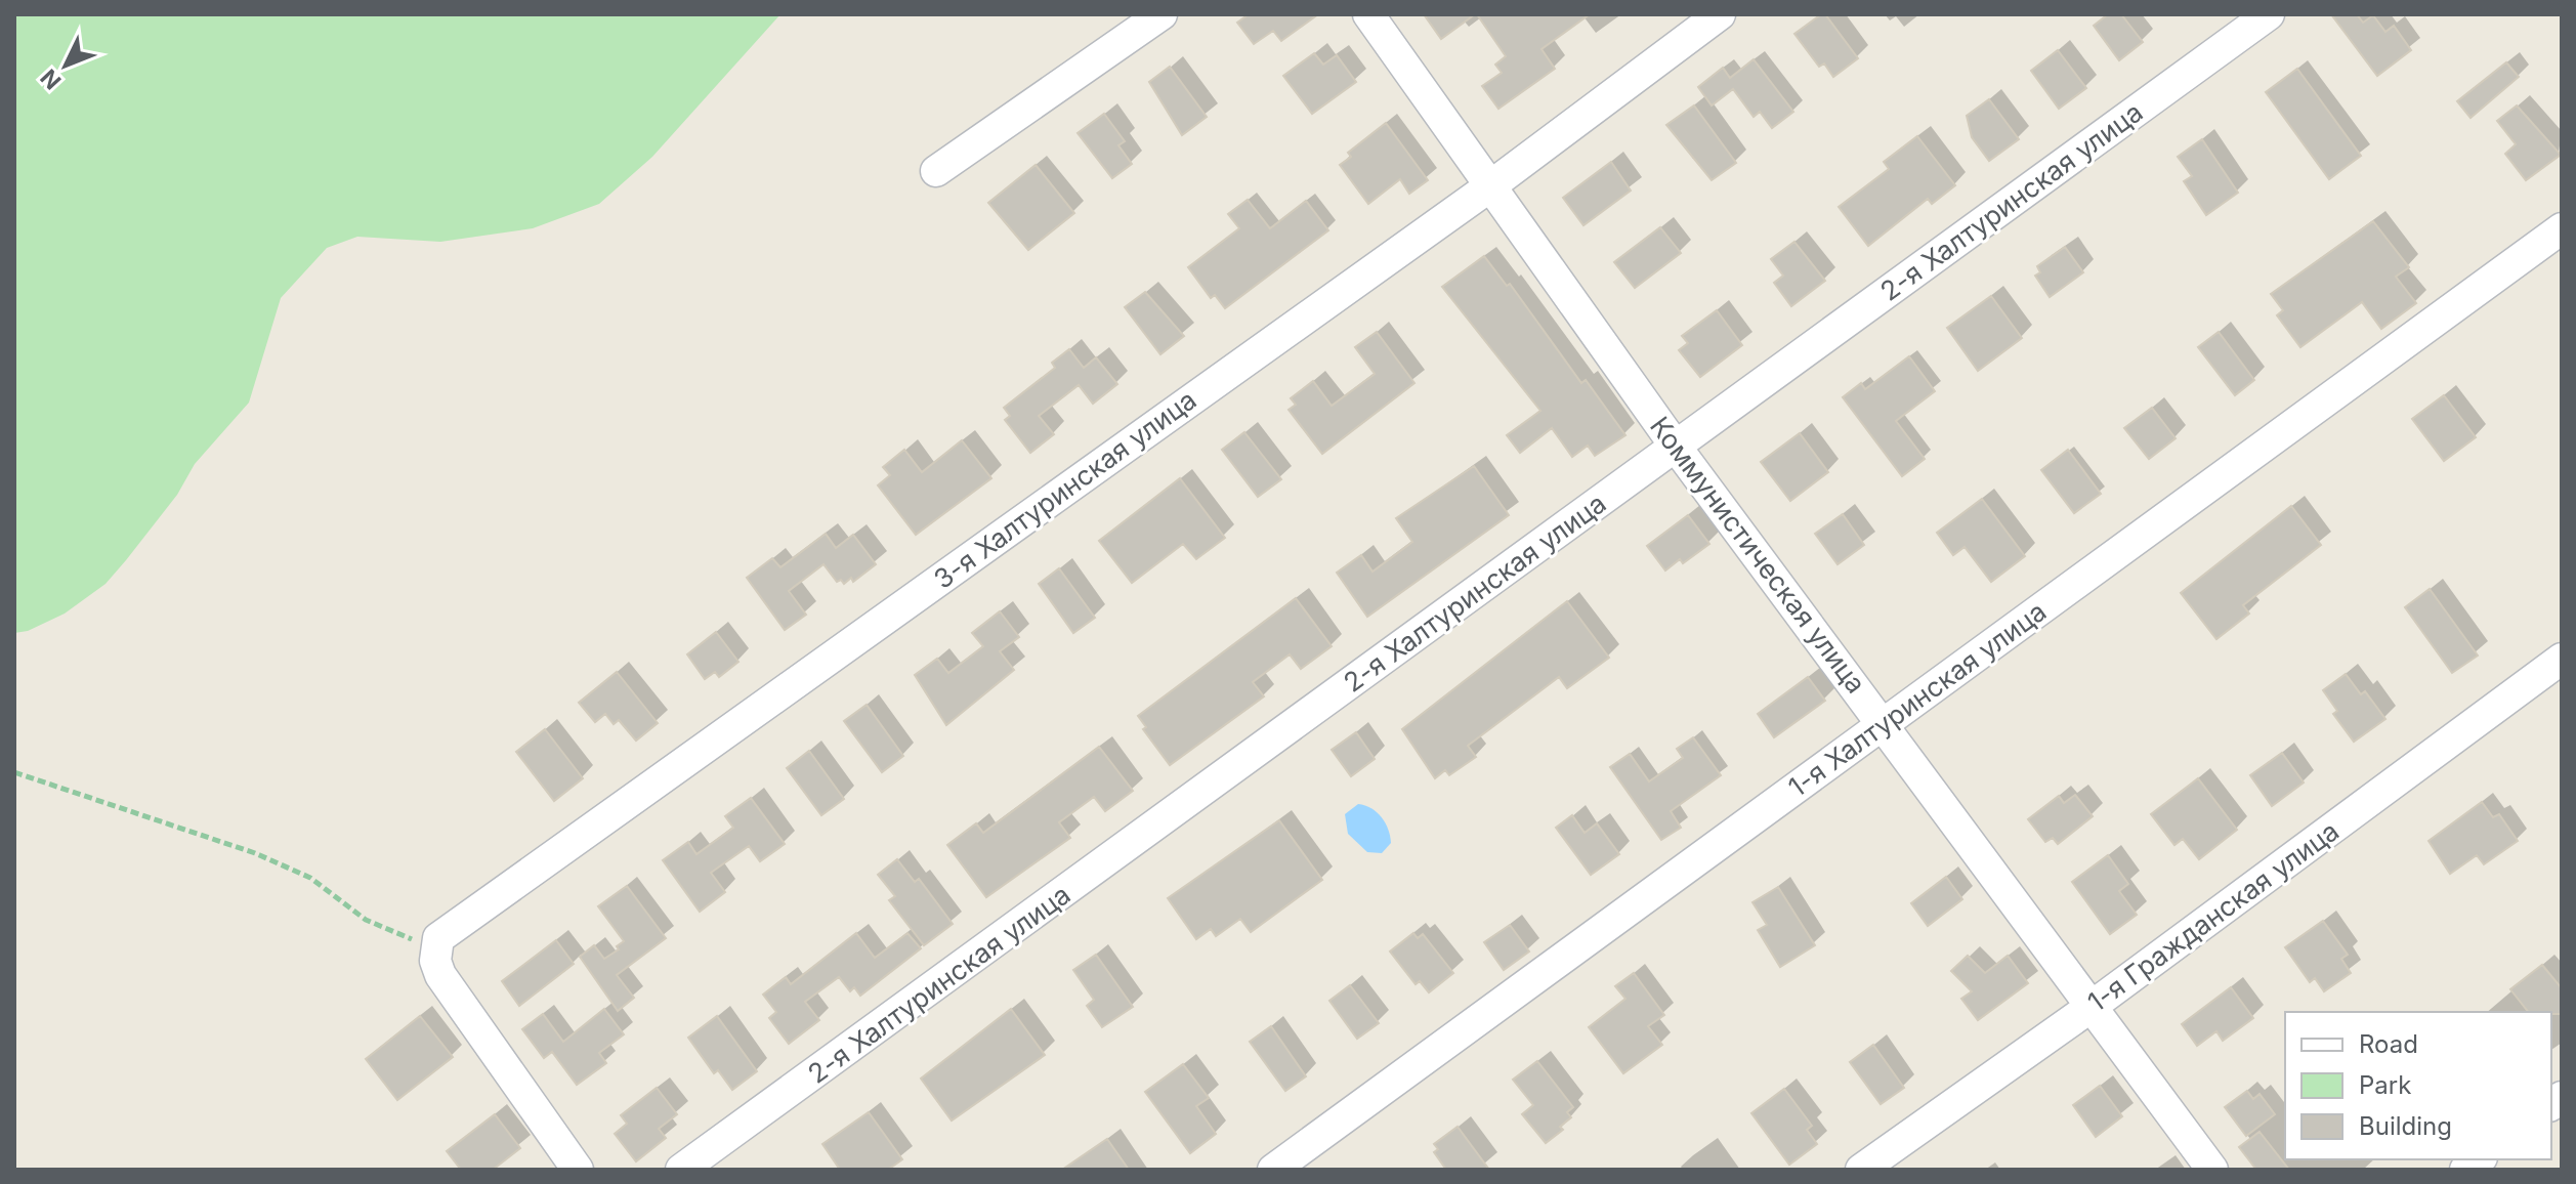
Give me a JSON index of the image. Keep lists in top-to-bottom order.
{
  "streets": {
    "street": [
      "2-я Халтуринская улица",
      "3-я Халтуринская улица",
      "Коммунистическая улица",
      "1-я Халтуринская улица",
      "1-я Гражданская улица"
    ]
  },
  "crossings": [
    ["2-я Халтуринская улица", "Коммунистическая улица"],
    ["3-я Халтуринская улица", "Коммунистическая улица"],
    ["Коммунистическая улица", "1-я Халтуринская улица"],
    ["Коммунистическая улица", "1-я Гражданская улица"]
  ],
  "legend": ["Road", "Park", "Building"],
  "north": "bottom left"
}
